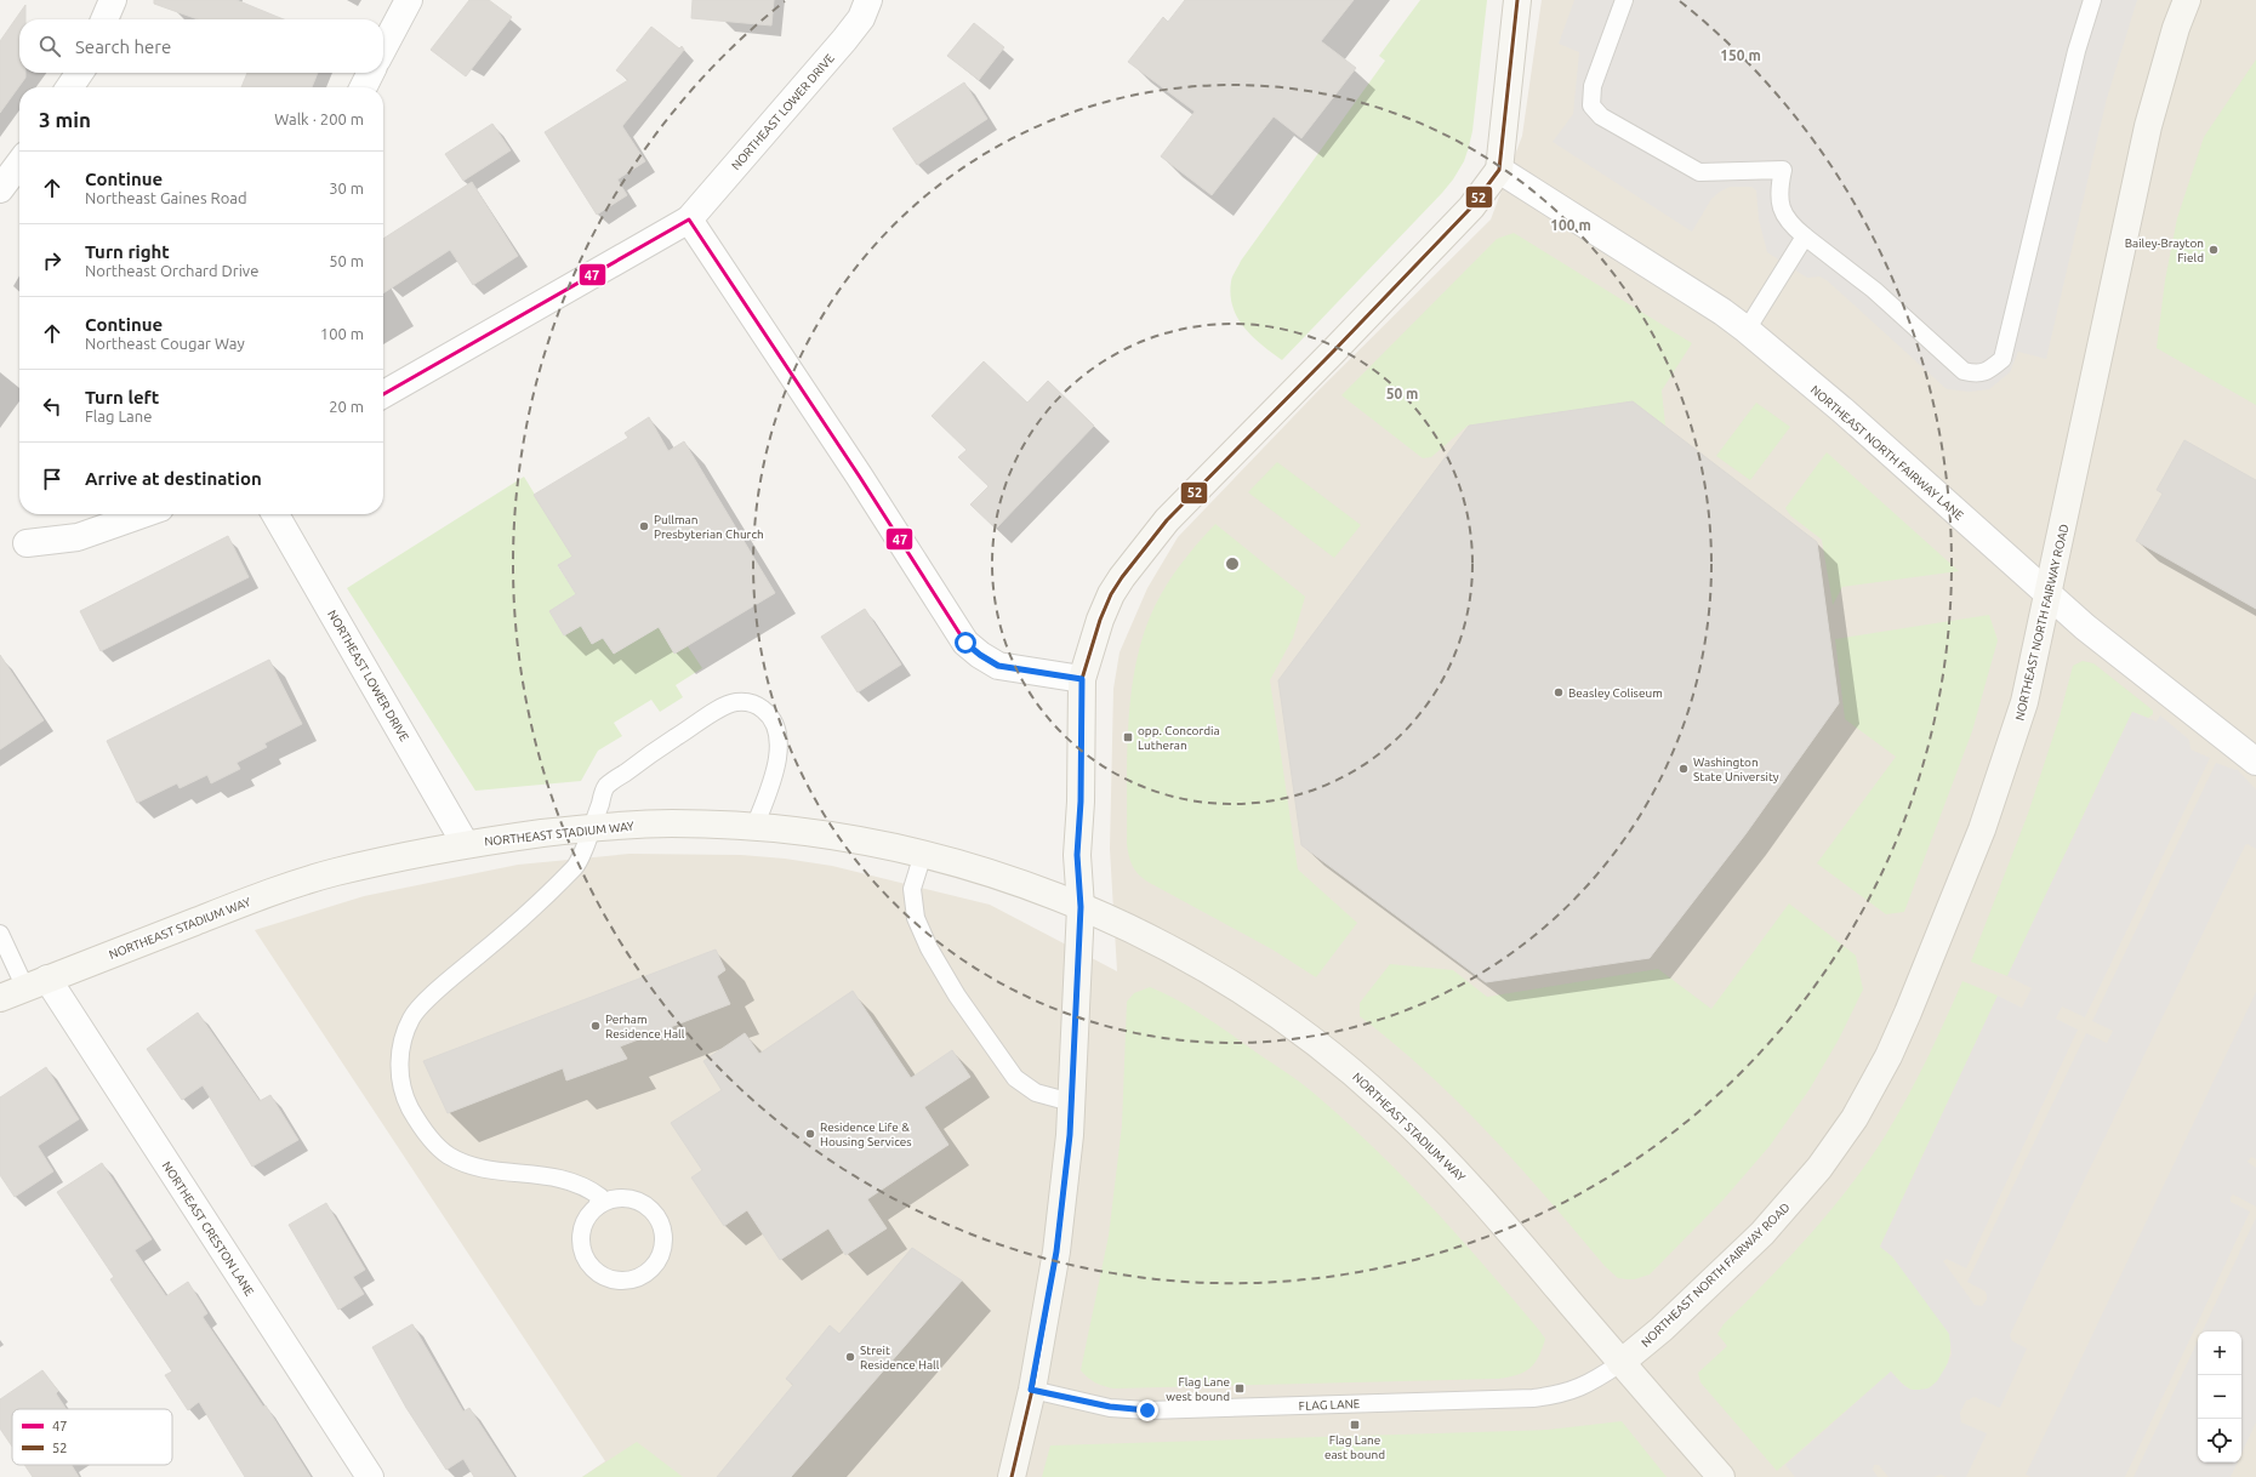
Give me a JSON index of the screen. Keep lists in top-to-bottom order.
{
  "streets": {
    "street": [
      "NORTHEAST LOWER DRIVE",
      "NORTHEAST NORTH FAIRWAY LANE",
      "NORTHEAST NORTH FAIRWAY ROAD",
      "NORTHEAST STADIUM WAY",
      "NORTHEAST CRESTON LANE"
    ],
    "lane": ["FLAG LANE"]
  },
  "crossings": [
    ["NORTHEAST LOWER DRIVE", "NORTHEAST STADIUM WAY"],
    ["NORTHEAST NORTH FAIRWAY LANE", "NORTHEAST NORTH FAIRWAY ROAD"],
    ["NORTHEAST NORTH FAIRWAY ROAD", "NORTHEAST STADIUM WAY"],
    ["NORTHEAST NORTH FAIRWAY ROAD", "FLAG LANE"],
    ["NORTHEAST STADIUM WAY", "NORTHEAST CRESTON LANE"],
    ["NORTHEAST STADIUM WAY", "FLAG LANE"]
  ],
  "places": {
    "other": [
      "Bailey-Brayton Field",
      "Pullman Presbyterian Church",
      "Beasley Coliseum",
      "Washington State University",
      "Perham Residence Hall",
      "Residence Life & Housing Services",
      "Streit Residence Hall"
    ],
    "transit": ["opp. Concordia Lutheran", "Flag Lane west bound", "Flag Lane east bound"]
  },
  "lines": ["transit line 52", "transit line 47"],
  "legend": ["47", "52"],
  "page": {
    "search": "Search here",
    "heading": ["3 min", "Walk · 200 m"],
    "list": [
      ["Continue", "Northeast Gaines Road", "30 m"],
      ["Turn right", "Northeast Orchard Drive", "50 m"],
      ["Continue", "Northeast Cougar Way", "100 m"],
      ["Turn left", "Flag Lane", "20 m"],
      "Arrive at destination"
    ],
    "map_buttons": ["+", "−"]
  },
  "rings": ["150 m", "100 m", "50 m"]
}
